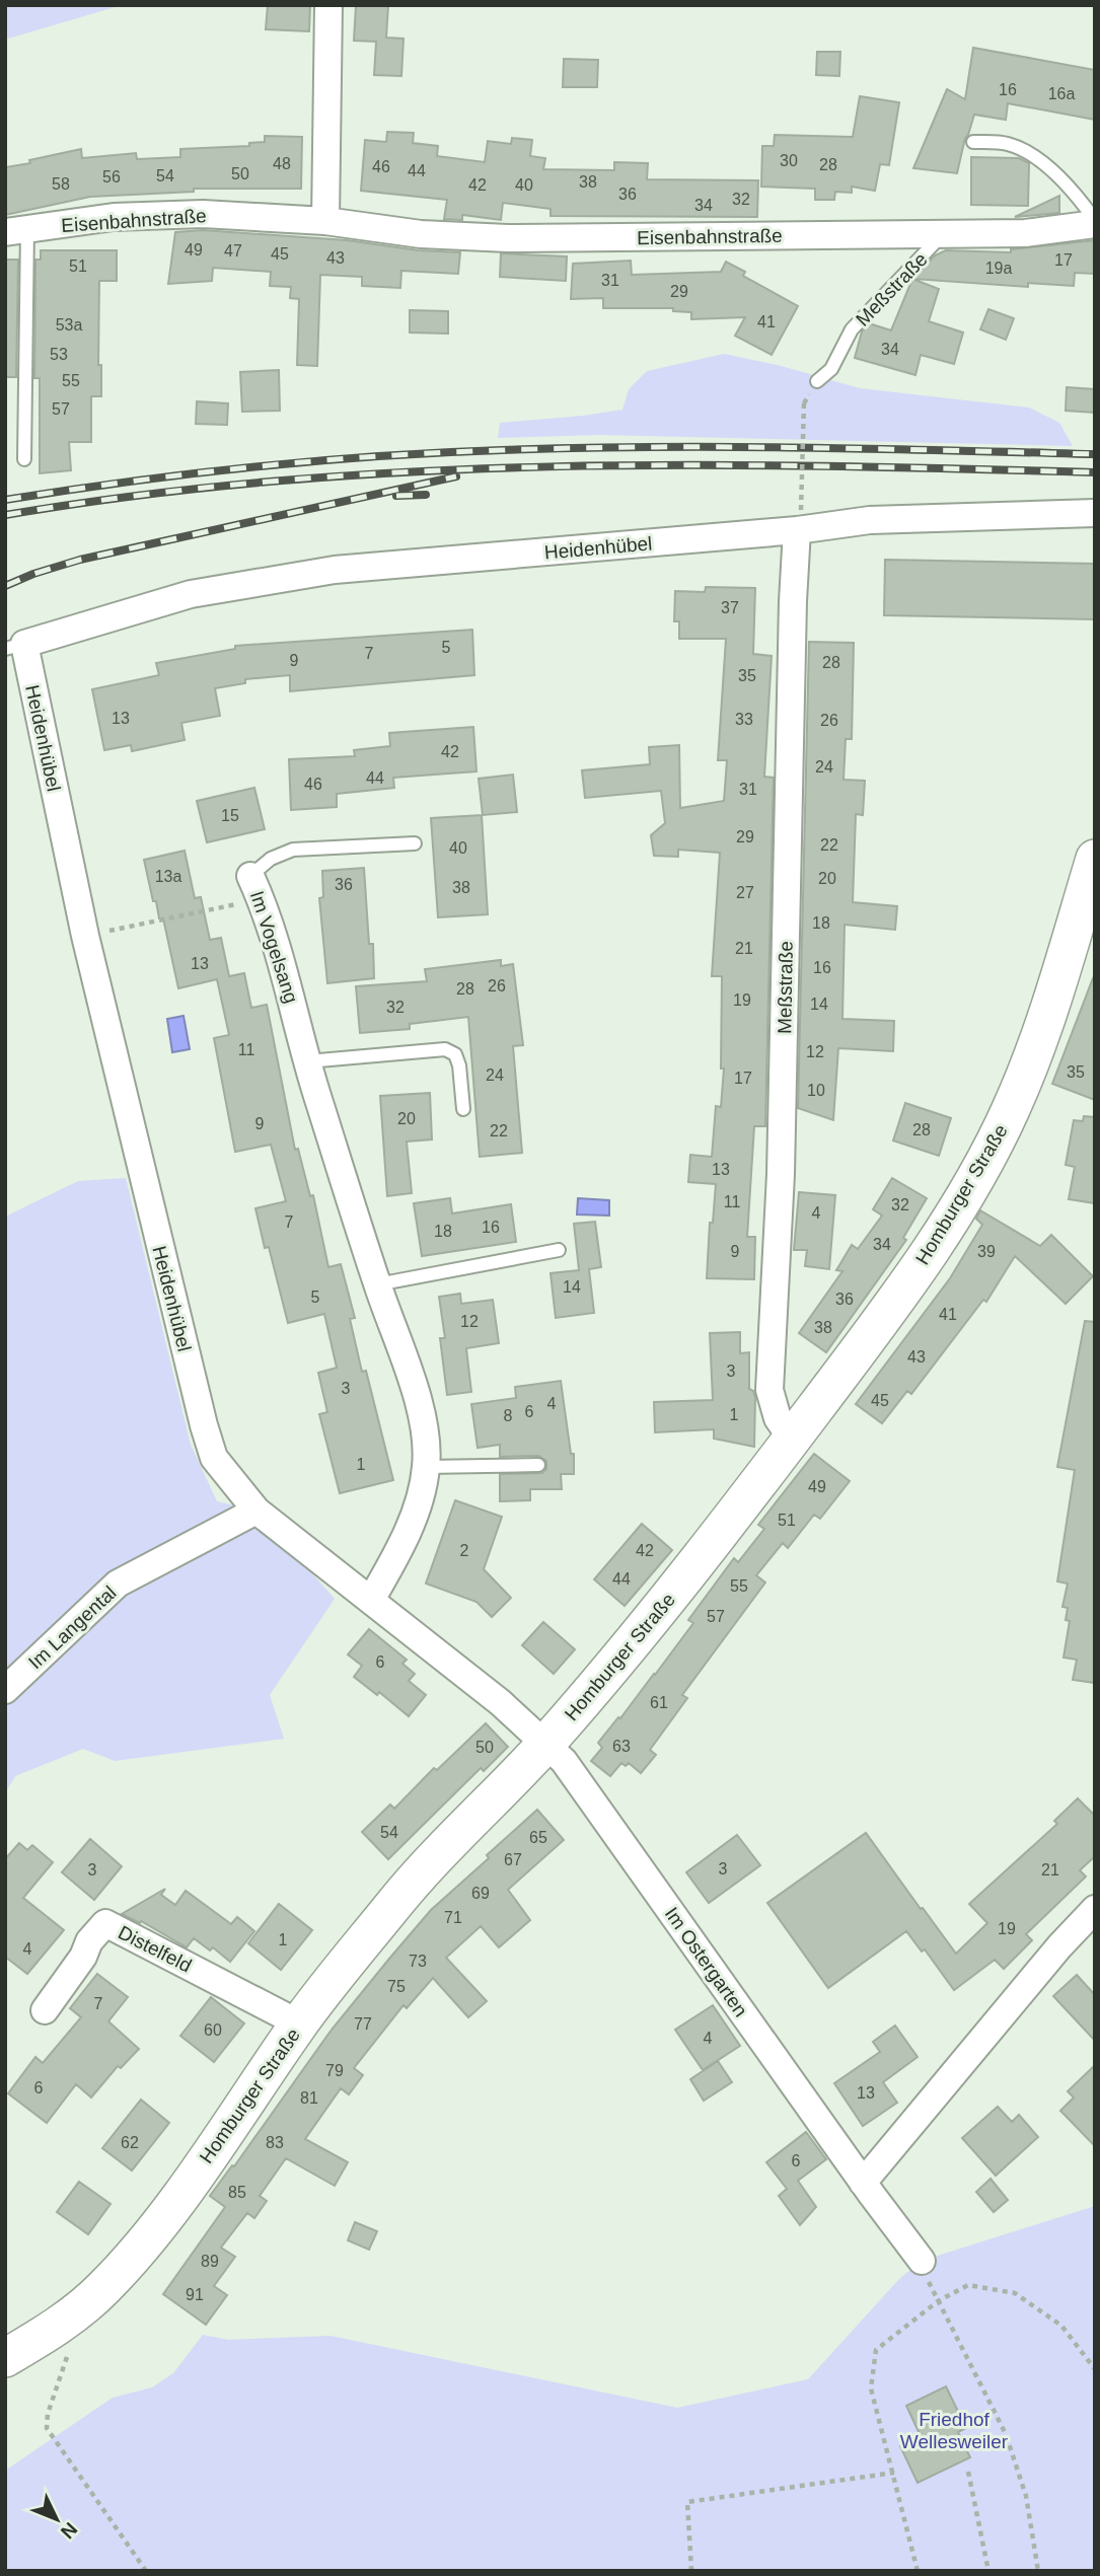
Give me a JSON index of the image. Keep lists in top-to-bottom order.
{
  "streets": {
    "main road": ["Homburger Straße"],
    "street": [
      "Eisenbahnstraße",
      "Meßstraße",
      "Heidenhübel",
      "Im Vogelsang",
      "Im Langental",
      "Distelfeld",
      "Im Ostergarten"
    ]
  },
  "crossings": [
    ["Eisenbahnstraße", "Meßstraße"],
    ["Meßstraße", "Heidenhübel"],
    ["Meßstraße", "Homburger Straße"],
    ["Heidenhübel", "Im Vogelsang"],
    ["Heidenhübel", "Homburger Straße"],
    ["Heidenhübel", "Im Langental"],
    ["Heidenhübel", "Im Ostergarten"],
    ["Homburger Straße", "Distelfeld"],
    ["Homburger Straße", "Im Ostergarten"]
  ],
  "parks": ["Friedhof Wellesweiler"],
  "house_numbers": [
    "16",
    "16a",
    "30",
    "48",
    "28",
    "46",
    "44",
    "50",
    "54",
    "56",
    "38",
    "58",
    "42",
    "40",
    "36",
    "32",
    "34",
    "49",
    "47",
    "45",
    "43",
    "17",
    "51",
    "19a",
    "31",
    "29",
    "41",
    "53a",
    "34",
    "53",
    "55",
    "57",
    "37",
    "5",
    "7",
    "9",
    "28",
    "35",
    "13",
    "33",
    "26",
    "42",
    "24",
    "44",
    "46",
    "31",
    "15",
    "29",
    "22",
    "40",
    "13a",
    "20",
    "36",
    "38",
    "27",
    "18",
    "21",
    "13",
    "16",
    "26",
    "28",
    "19",
    "14",
    "32",
    "11",
    "12",
    "35",
    "24",
    "17",
    "10",
    "20",
    "9",
    "28",
    "22",
    "13",
    "11",
    "32",
    "4",
    "7",
    "16",
    "18",
    "34",
    "9",
    "39",
    "14",
    "5",
    "36",
    "41",
    "12",
    "38",
    "43",
    "3",
    "3",
    "45",
    "4",
    "6",
    "1",
    "8",
    "1",
    "49",
    "51",
    "2",
    "42",
    "44",
    "55",
    "57",
    "6",
    "61",
    "63",
    "50",
    "54",
    "65",
    "67",
    "3",
    "3",
    "21",
    "69",
    "71",
    "19",
    "1",
    "4",
    "73",
    "75",
    "7",
    "77",
    "60",
    "4",
    "79",
    "6",
    "13",
    "81",
    "62",
    "83",
    "6",
    "85",
    "89",
    "91"
  ],
  "north": "bottom right"
}
